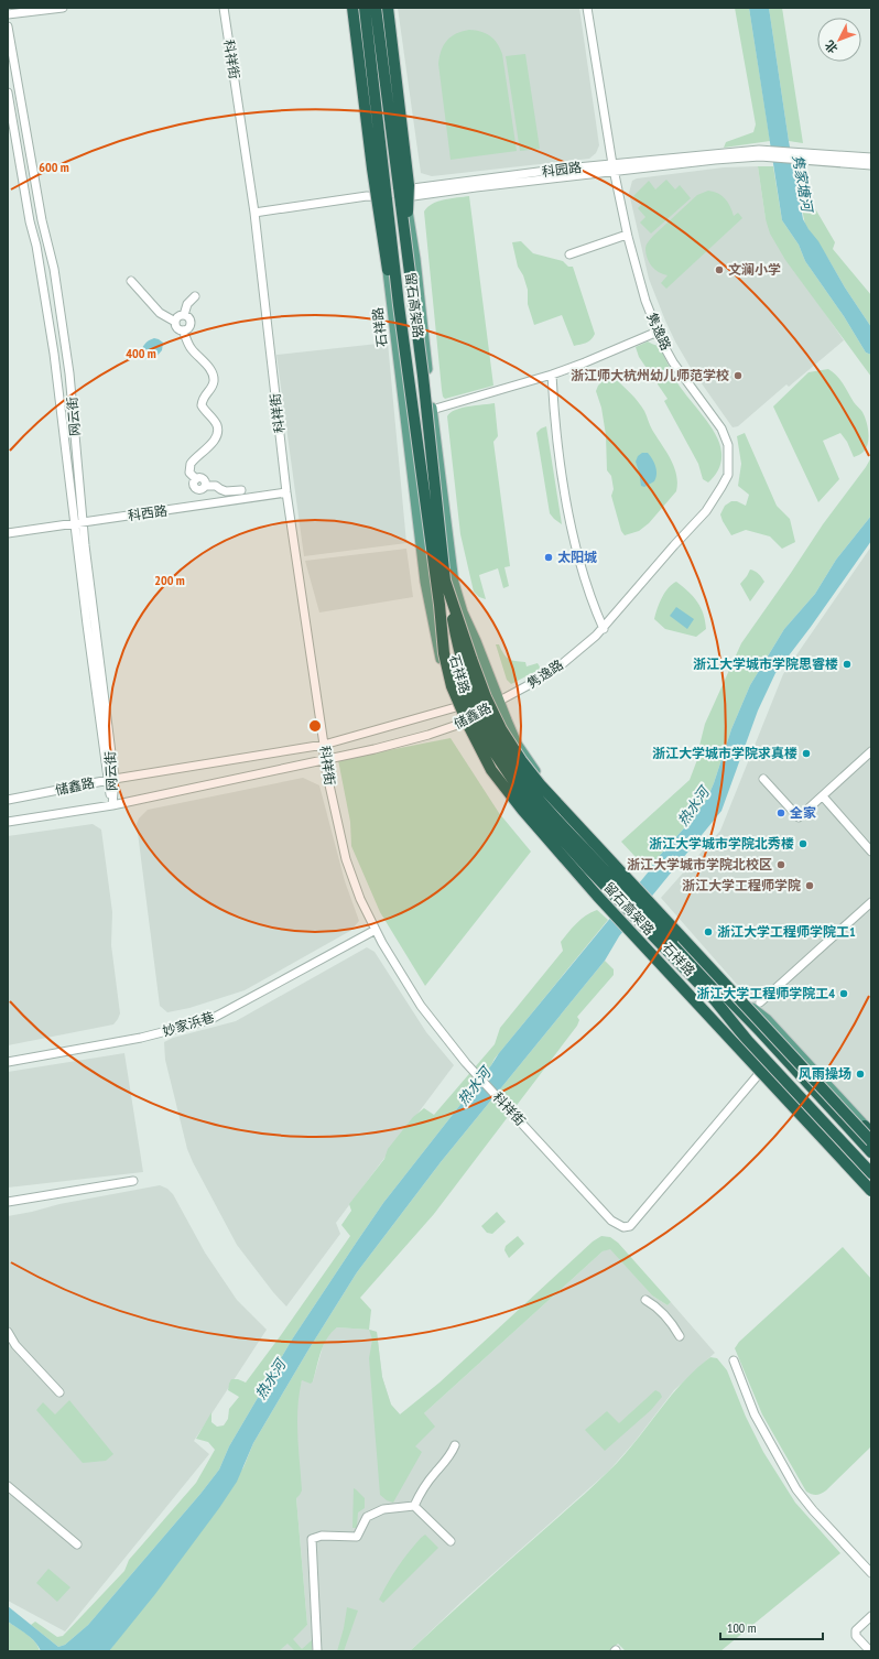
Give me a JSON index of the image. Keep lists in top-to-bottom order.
{
  "streets": {
    "highway": ["留石高架路"],
    "main road": ["石祥路"],
    "street": [
      "科祥街",
      "科园路",
      "隽逸路",
      "网云街",
      "科西路",
      "储鑫路",
      "妙家浜巷"
    ]
  },
  "crossings": [
    ["科祥街", "科园路"],
    ["科祥街", "石祥路"],
    ["科祥街", "科西路"],
    ["科祥街", "储鑫路"],
    ["科祥街", "妙家浜巷"],
    ["科园路", "石祥路"],
    ["科园路", "隽逸路"],
    ["石祥路", "隽逸路"],
    ["石祥路", "储鑫路"],
    ["隽逸路", "储鑫路"],
    ["网云街", "科西路"],
    ["网云街", "储鑫路"]
  ],
  "water": ["隽家塘河", "热水河"],
  "places": [
    "文澜小学",
    "浙江师大杭州幼儿师范学校",
    "太阳城",
    "浙江大学城市学院思睿楼",
    "浙江大学城市学院求真楼",
    "全家",
    "浙江大学城市学院北秀楼",
    "浙江大学城市学院北校区",
    "浙江大学工程师学院",
    "浙江大学工程师学院工1",
    "浙江大学工程师学院工4",
    "风雨操场"
  ],
  "scale_bar": "100 m",
  "north": "bottom left",
  "rings": ["600 m", "400 m", "200 m"]
}
